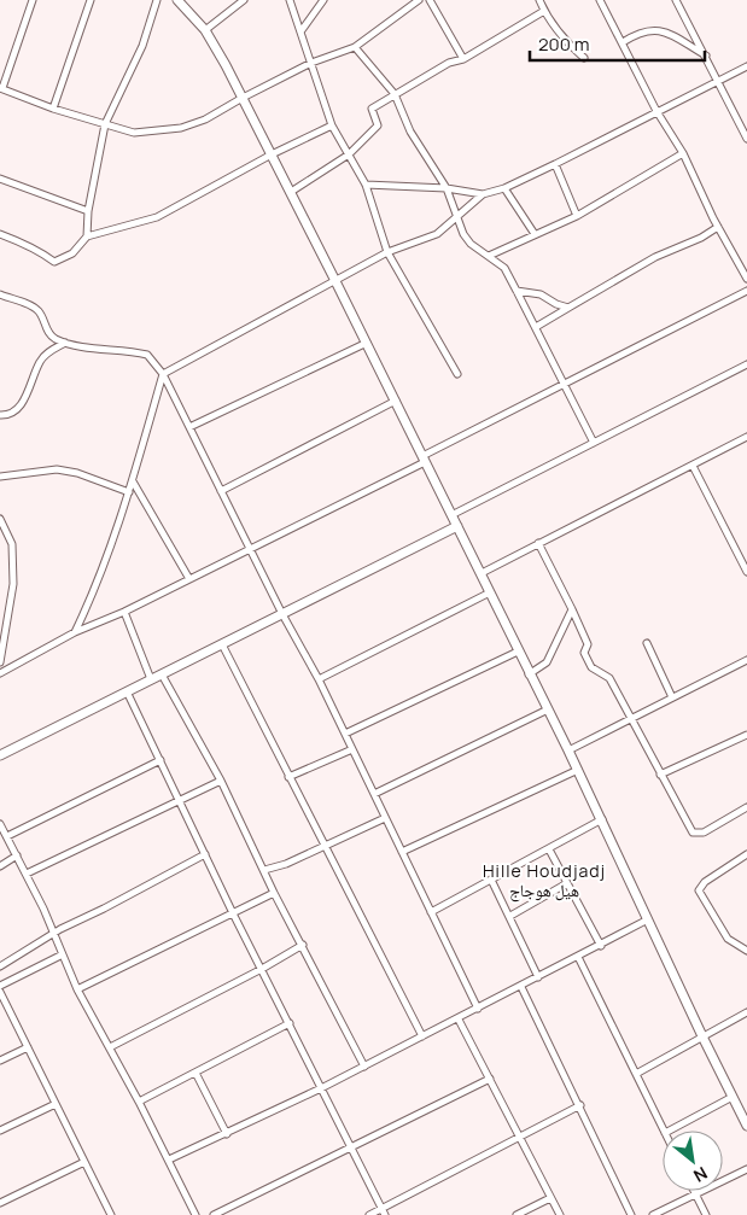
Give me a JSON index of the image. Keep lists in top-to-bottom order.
{
  "districts": ["Hille Houdjadj هيل هوجاج"],
  "scale_bar": "200 m",
  "north": "bottom right"
}
